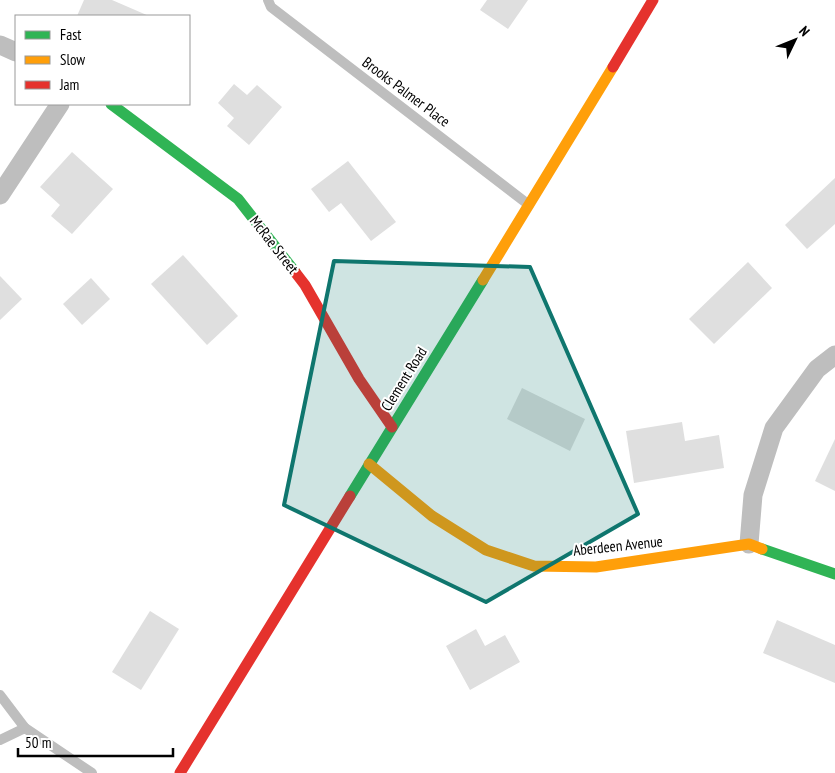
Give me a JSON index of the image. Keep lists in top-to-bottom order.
{
  "streets": {
    "street": ["McRae Street", "Clement Road", "Aberdeen Avenue"],
    "lane": ["Brooks Palmer Place"]
  },
  "crossings": [
    ["Brooks Palmer Place", "Clement Road"],
    ["McRae Street", "Clement Road"],
    ["Clement Road", "Aberdeen Avenue"]
  ],
  "legend": ["Fast", "Slow", "Jam"],
  "scale_bar": "50 m",
  "north": "top right"
}
